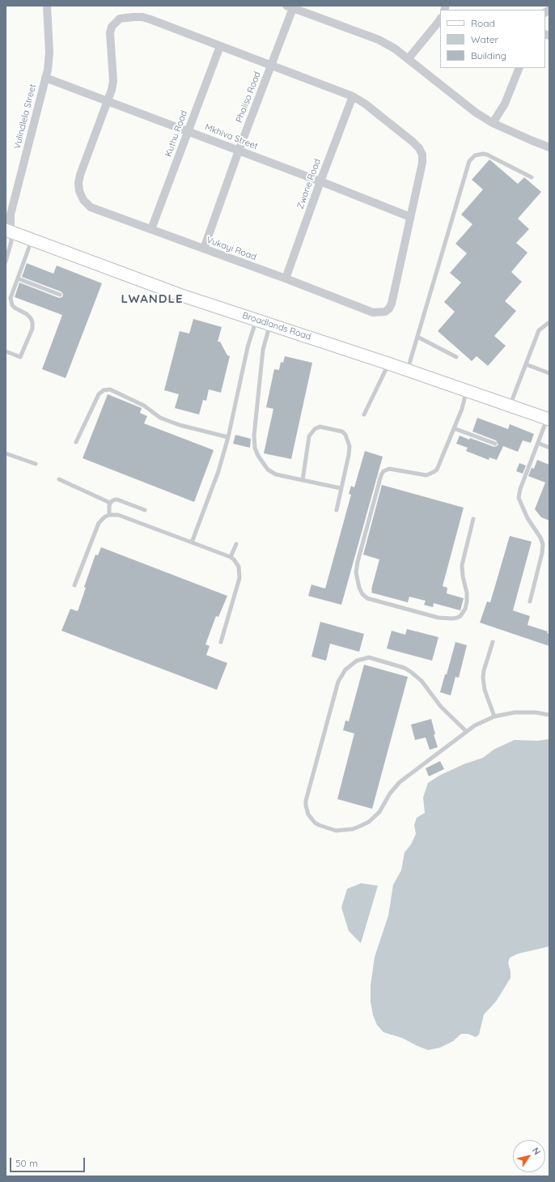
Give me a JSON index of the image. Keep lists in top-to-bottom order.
{
  "streets": {
    "main road": ["Broadlands Road"],
    "street": [
      "Phaliso Road",
      "Vulindlela Street",
      "Kuthu Road",
      "Mkhiva Street",
      "Zwane Road",
      "Vukayi Road"
    ]
  },
  "crossings": [
    ["Phaliso Road", "Mkhiva Street"],
    ["Phaliso Road", "Vukayi Road"],
    ["Vulindlela Street", "Mkhiva Street"],
    ["Vulindlela Street", "Broadlands Road"],
    ["Kuthu Road", "Mkhiva Street"],
    ["Kuthu Road", "Vukayi Road"],
    ["Mkhiva Street", "Zwane Road"],
    ["Mkhiva Street", "Vukayi Road"],
    ["Zwane Road", "Vukayi Road"]
  ],
  "districts": ["LWANDLE"],
  "legend": ["Road", "Water", "Building"],
  "scale_bar": "50 m",
  "north": "top right"
}
